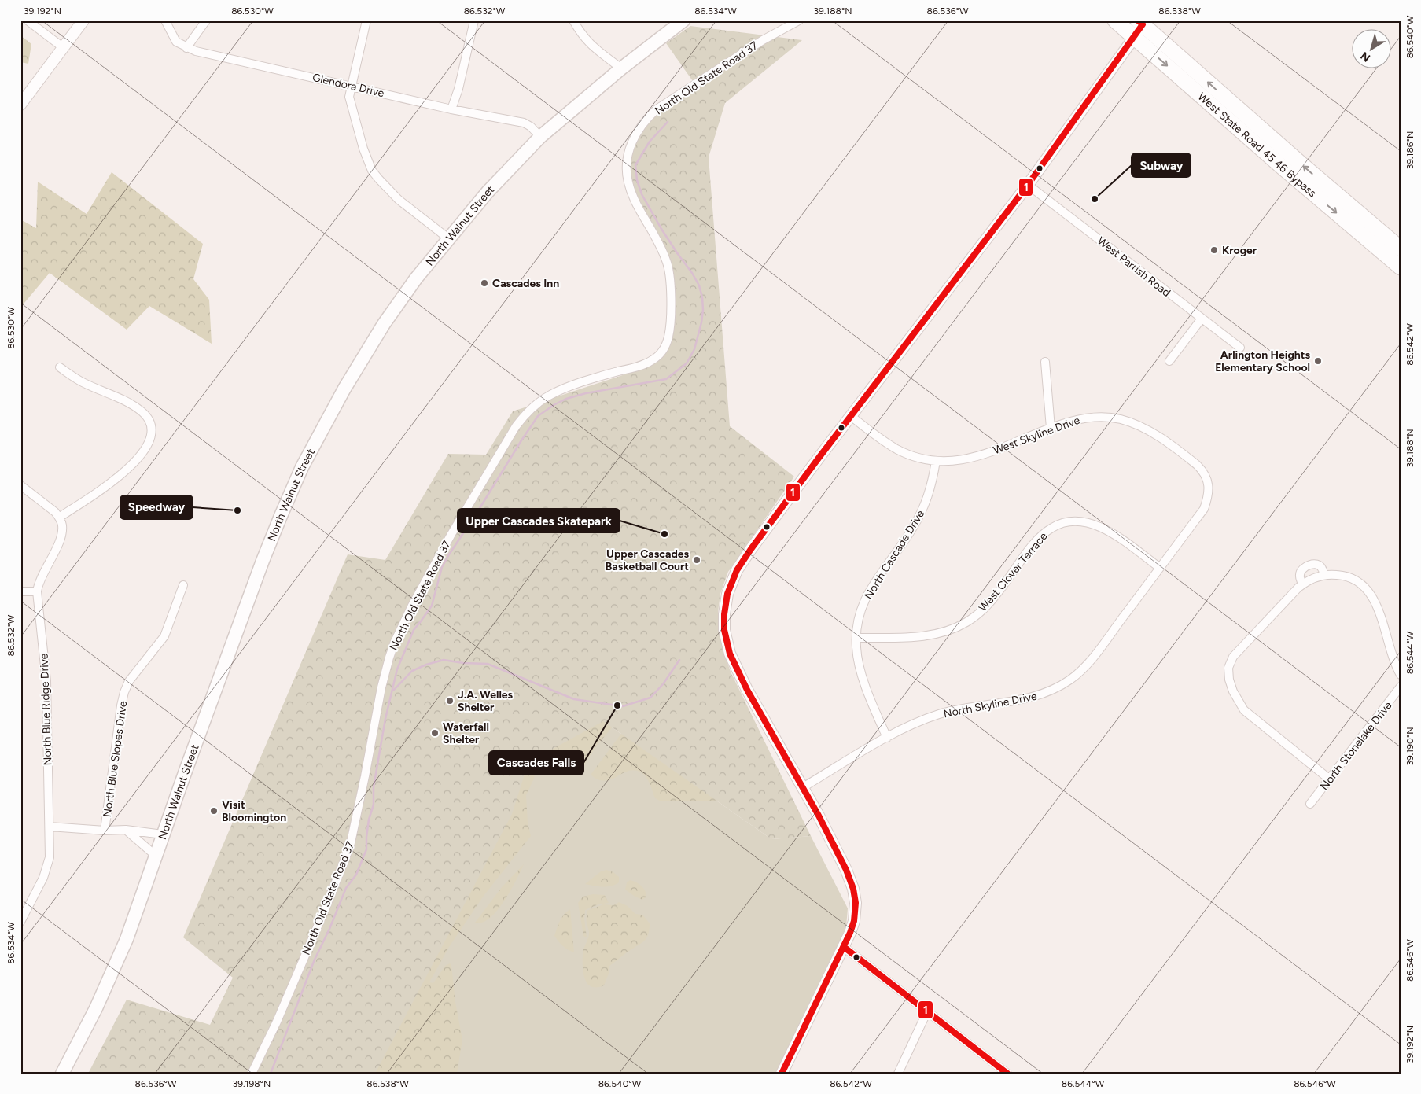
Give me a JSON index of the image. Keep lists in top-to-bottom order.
{
  "streets": {
    "highway": ["West State Road 45 46 Bypass"],
    "main road": ["North Walnut Street"],
    "street": [
      "North Old State Road 37",
      "Glendora Drive",
      "West Parrish Road",
      "West Skyline Drive",
      "North Cascade Drive",
      "West Clover Terrace",
      "North Skyline Drive",
      "North Blue Ridge Drive",
      "North Stonelake Drive",
      "North Blue Slopes Drive"
    ]
  },
  "crossings": [
    ["Glendora Drive", "North Walnut Street"],
    ["West Skyline Drive", "North Cascade Drive"],
    ["West Skyline Drive", "North Skyline Drive"],
    ["North Cascade Drive", "West Clover Terrace"],
    ["North Cascade Drive", "North Skyline Drive"],
    ["West Clover Terrace", "North Skyline Drive"]
  ],
  "places": [
    "Subway",
    "Kroger",
    "Cascades Inn",
    "Arlington Heights Elementary School",
    "Speedway",
    "Upper Cascades Skatepark",
    "Upper Cascades Basketball Court",
    "J.A. Welles Shelter",
    "Cascades Falls",
    "Waterfall Shelter",
    "Visit Bloomington"
  ],
  "lines": ["transit line 1"],
  "north": "bottom left",
  "coordinates": [
    "39.192°N",
    "86.530°W",
    "86.532°W",
    "86.534°W",
    "39.188°N",
    "86.536°W",
    "86.538°W",
    "86.540°W",
    "39.186°N",
    "86.542°W",
    "86.544°W",
    "39.190°N",
    "86.546°W",
    "39.198°N"
  ]
}
